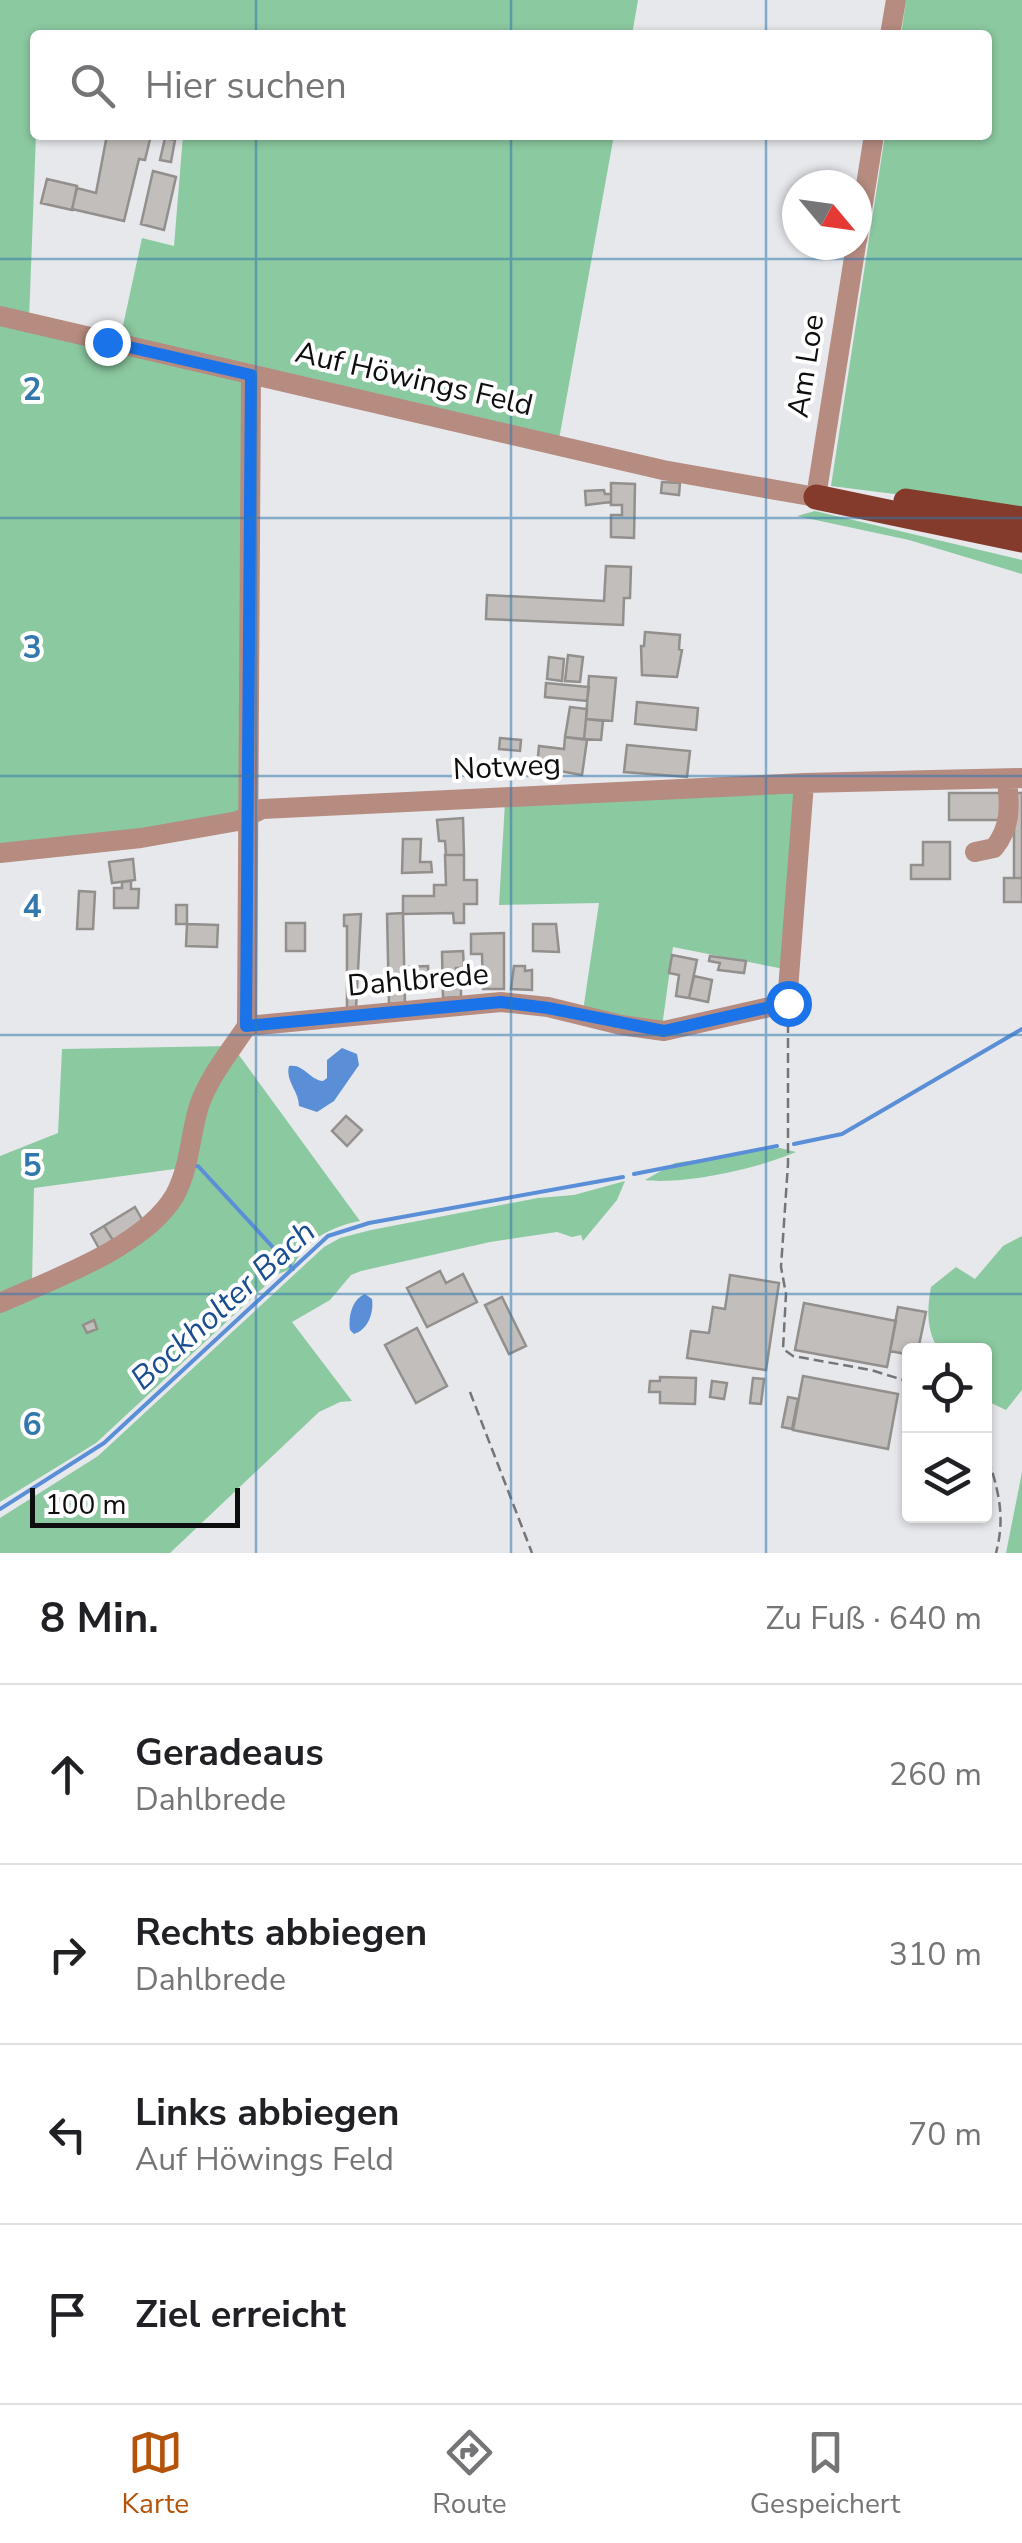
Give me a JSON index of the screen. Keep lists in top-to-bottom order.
{
  "streets": {
    "main road": ["Auf Höwings Feld"],
    "street": ["Am Loe", "Notweg", "Dahlbrede"]
  },
  "crossings": [
    ["Am Loe", "Auf Höwings Feld"]
  ],
  "water": ["Bockholter Bach"],
  "scale_bar": "100 m",
  "north": "bottom right",
  "page": {
    "search": "Hier suchen",
    "scale": "100 m",
    "heading": ["8 Min.", "Zu Fuß · 640 m"],
    "list": [
      ["Geradeaus", "Dahlbrede", "260 m"],
      ["Rechts abbiegen", "Dahlbrede", "310 m"],
      ["Links abbiegen", "Auf Höwings Feld", "70 m"],
      "Ziel erreicht"
    ],
    "nav": ["Karte", "Route", "Gespeichert"]
  },
  "grid": {
    "rows": [
      "2",
      "3",
      "4",
      "5",
      "6"
    ]
  }
}
